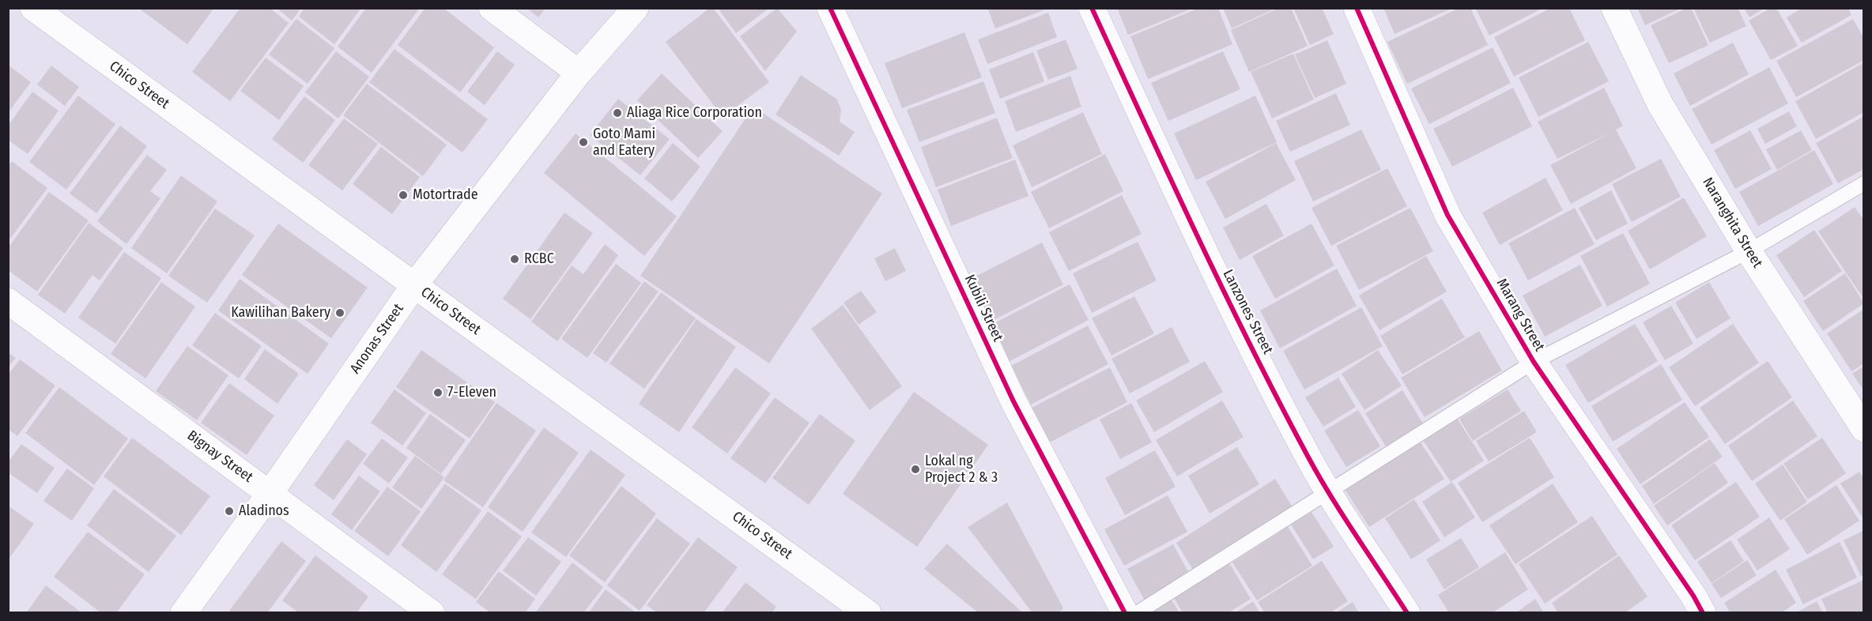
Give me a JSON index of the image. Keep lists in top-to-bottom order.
{
  "streets": {
    "street": [
      "Chico Street",
      "Naranghita Street",
      "Kubili Street",
      "Lanzones Street",
      "Marang Street",
      "Anonas Street",
      "Bignay Street"
    ]
  },
  "crossings": [
    ["Chico Street", "Anonas Street"],
    ["Anonas Street", "Bignay Street"]
  ],
  "places": [
    "Aliaga Rice Corporation",
    "Goto Mami and Eatery",
    "Motortrade",
    "RCBC",
    "Kawilihan Bakery",
    "7-Eleven",
    "Lokal ng Project 2 & 3",
    "Aladinos"
  ]
}
